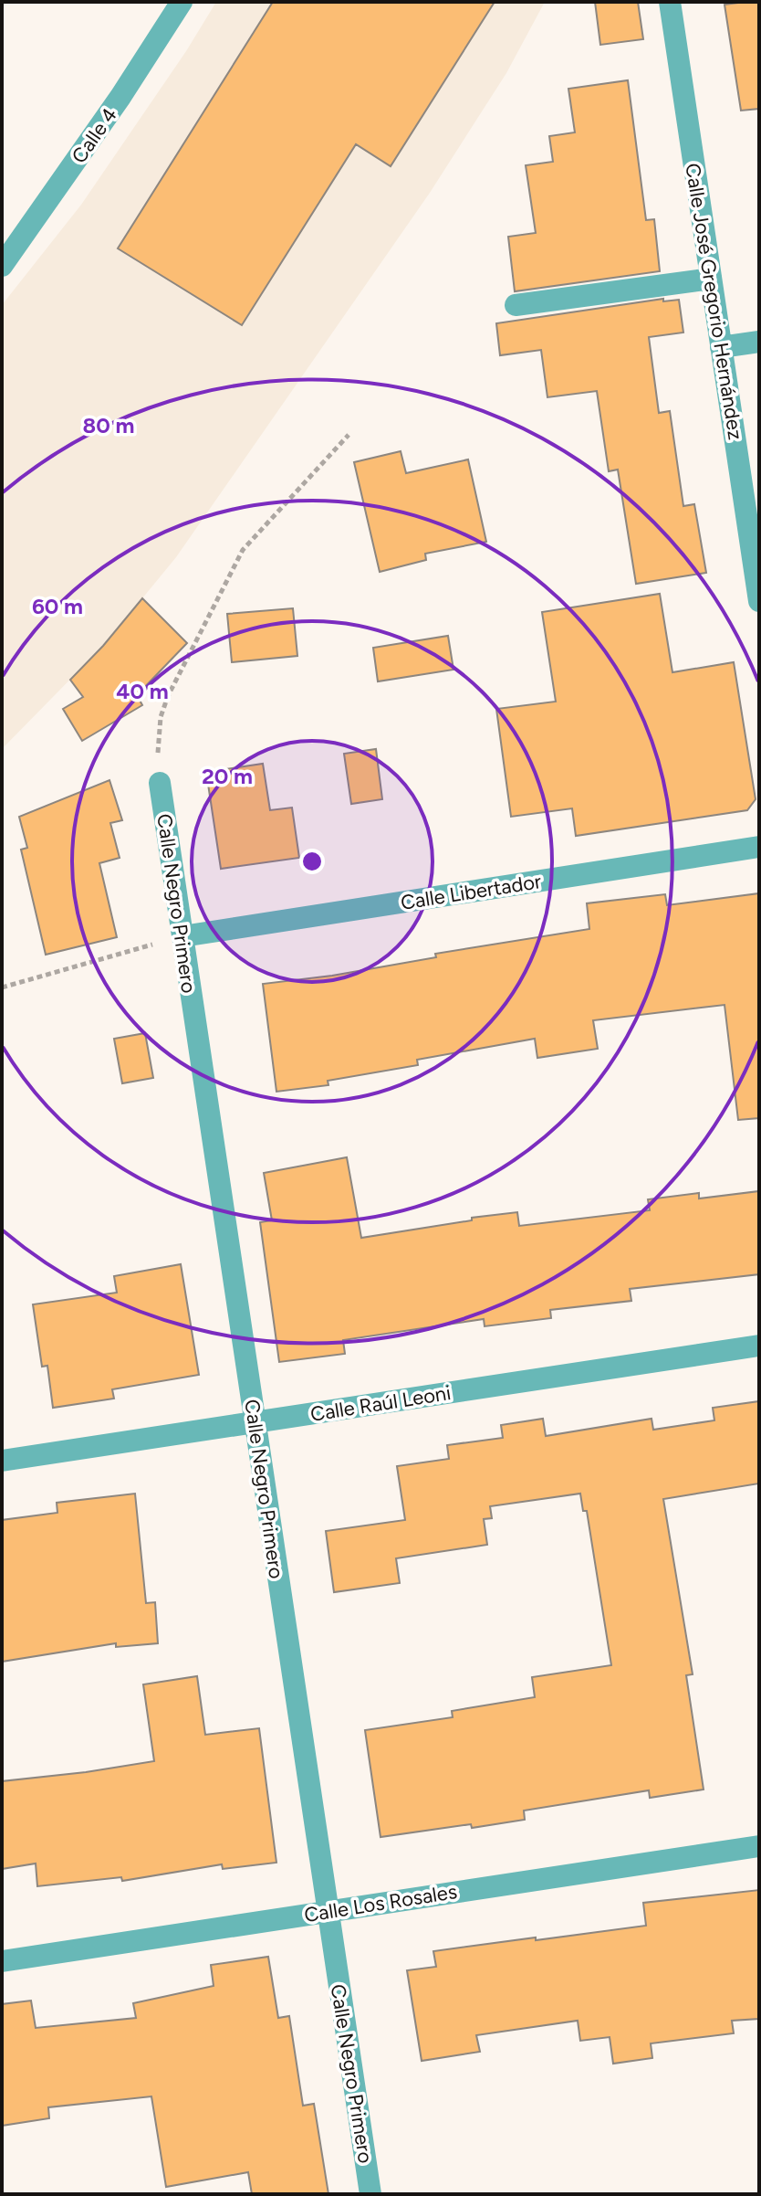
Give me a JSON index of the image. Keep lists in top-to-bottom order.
{
  "streets": {
    "street": [
      "Calle 4",
      "Calle José Gregorio Hernández",
      "Calle Libertador",
      "Calle Negro Primero",
      "Calle Raúl Leoni",
      "Calle Los Rosales"
    ]
  },
  "crossings": [
    ["Calle Libertador", "Calle Negro Primero"],
    ["Calle Negro Primero", "Calle Raúl Leoni"],
    ["Calle Negro Primero", "Calle Los Rosales"]
  ],
  "rings": [
    "80 m",
    "60 m",
    "40 m",
    "20 m"
  ]
}
